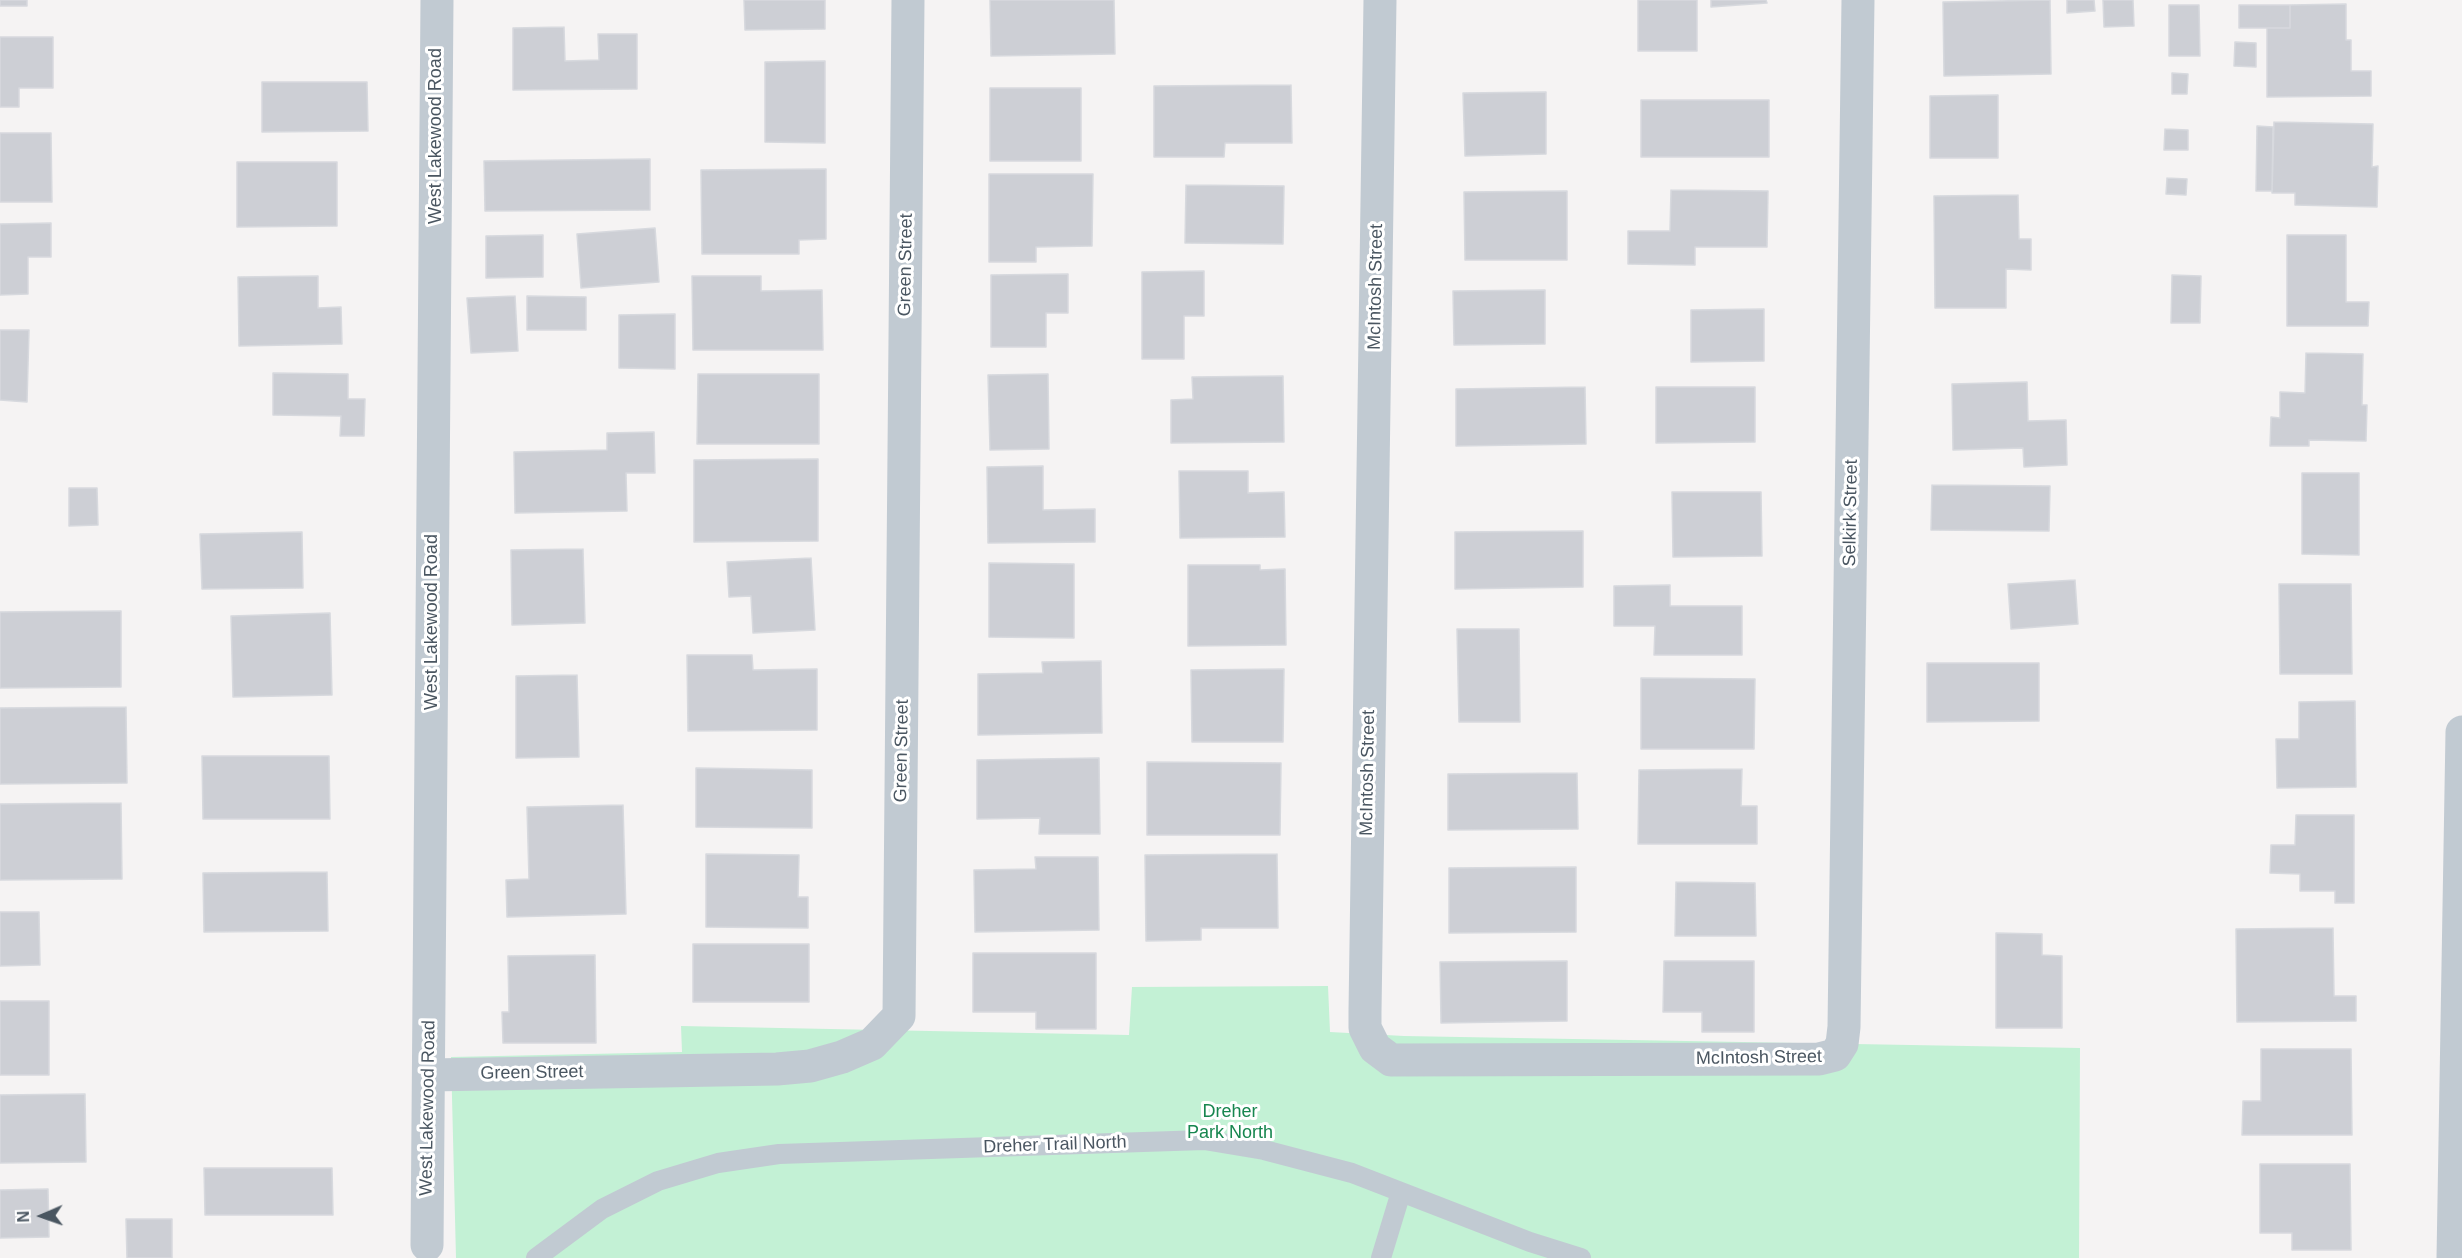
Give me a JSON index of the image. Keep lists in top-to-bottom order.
{
  "streets": {
    "street": [
      "West Lakewood Road",
      "Green Street",
      "McIntosh Street",
      "Selkirk Street"
    ],
    "lane": ["Dreher Trail North"]
  },
  "crossings": [
    ["West Lakewood Road", "Green Street"],
    ["McIntosh Street", "Selkirk Street"]
  ],
  "parks": ["Dreher Park North"],
  "north": "left"
}
